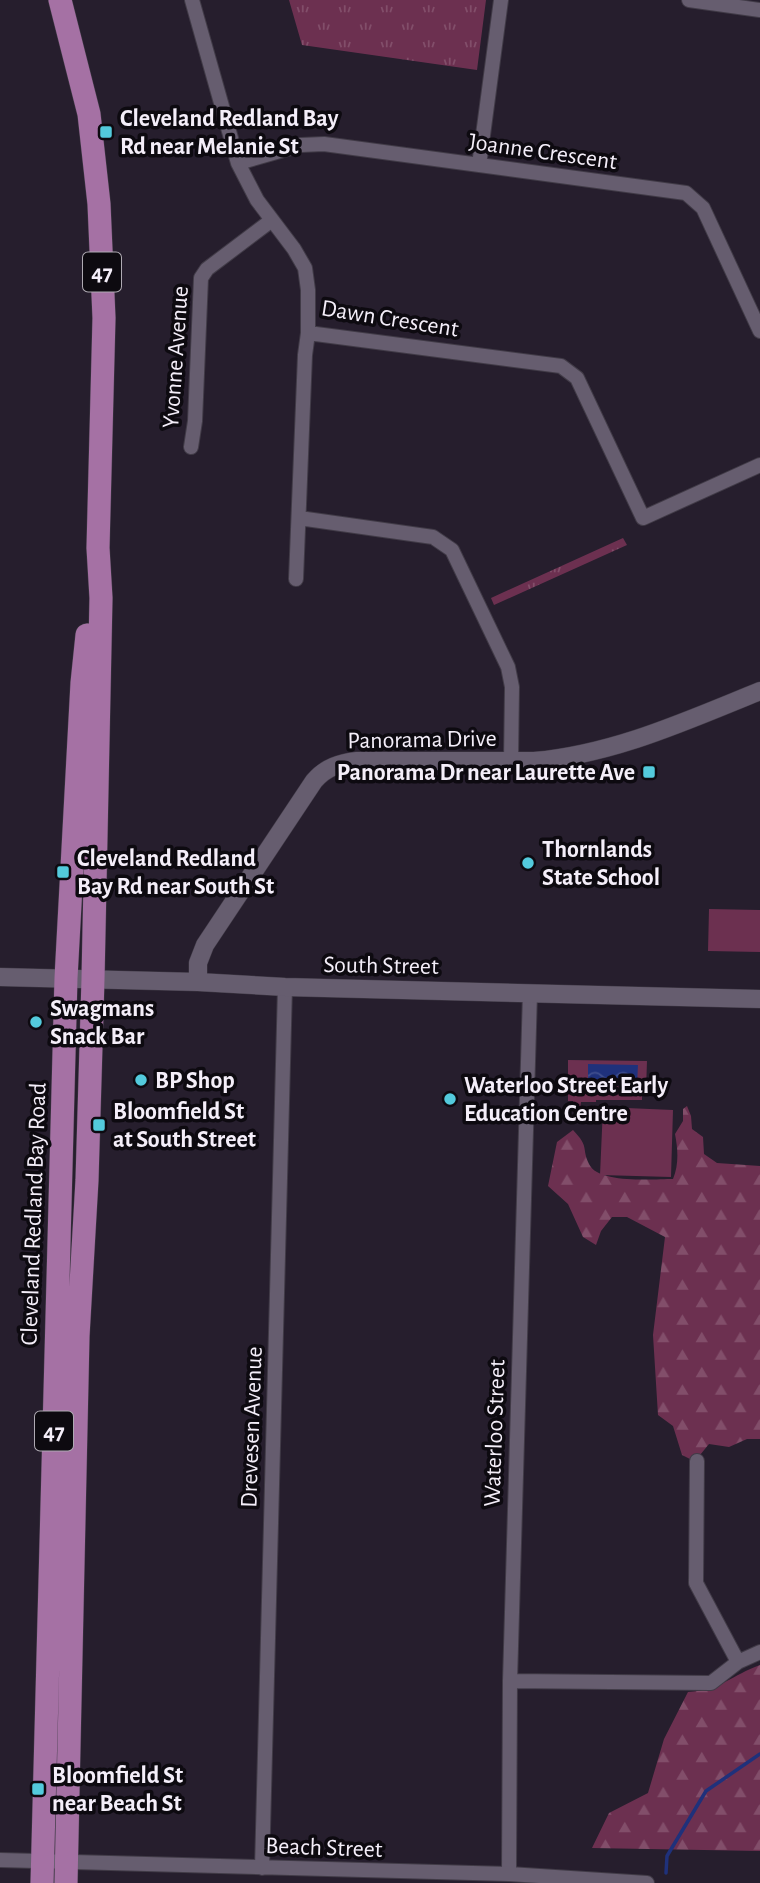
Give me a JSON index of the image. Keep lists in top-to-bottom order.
{
  "streets": {
    "highway": ["47", "Cleveland Redland Bay Road"],
    "street": [
      "Joanne Crescent",
      "Dawn Crescent",
      "Yvonne Avenue",
      "Panorama Drive",
      "South Street",
      "Drevesen Avenue",
      "Waterloo Street",
      "Beach Street"
    ]
  },
  "crossings": [
    ["Joanne Crescent", "Dawn Crescent"],
    ["Dawn Crescent", "Yvonne Avenue"],
    ["Panorama Drive", "South Street"],
    ["South Street", "Cleveland Redland Bay Road"],
    ["South Street", "Drevesen Avenue"],
    ["South Street", "Waterloo Street"],
    ["Cleveland Redland Bay Road", "Beach Street"],
    ["Drevesen Avenue", "Beach Street"],
    ["Waterloo Street", "Beach Street"]
  ],
  "places": {
    "transit": [
      "Cleveland Redland Bay Rd near Melanie St",
      "Panorama Dr near Laurette Ave",
      "Cleveland Redland Bay Rd near South St",
      "Bloomfield St at South Street",
      "Bloomfield St near Beach St"
    ],
    "other": [
      "Thornlands State School",
      "Swagmans Snack Bar",
      "BP Shop",
      "Waterloo Street Early Education Centre"
    ]
  }
}
